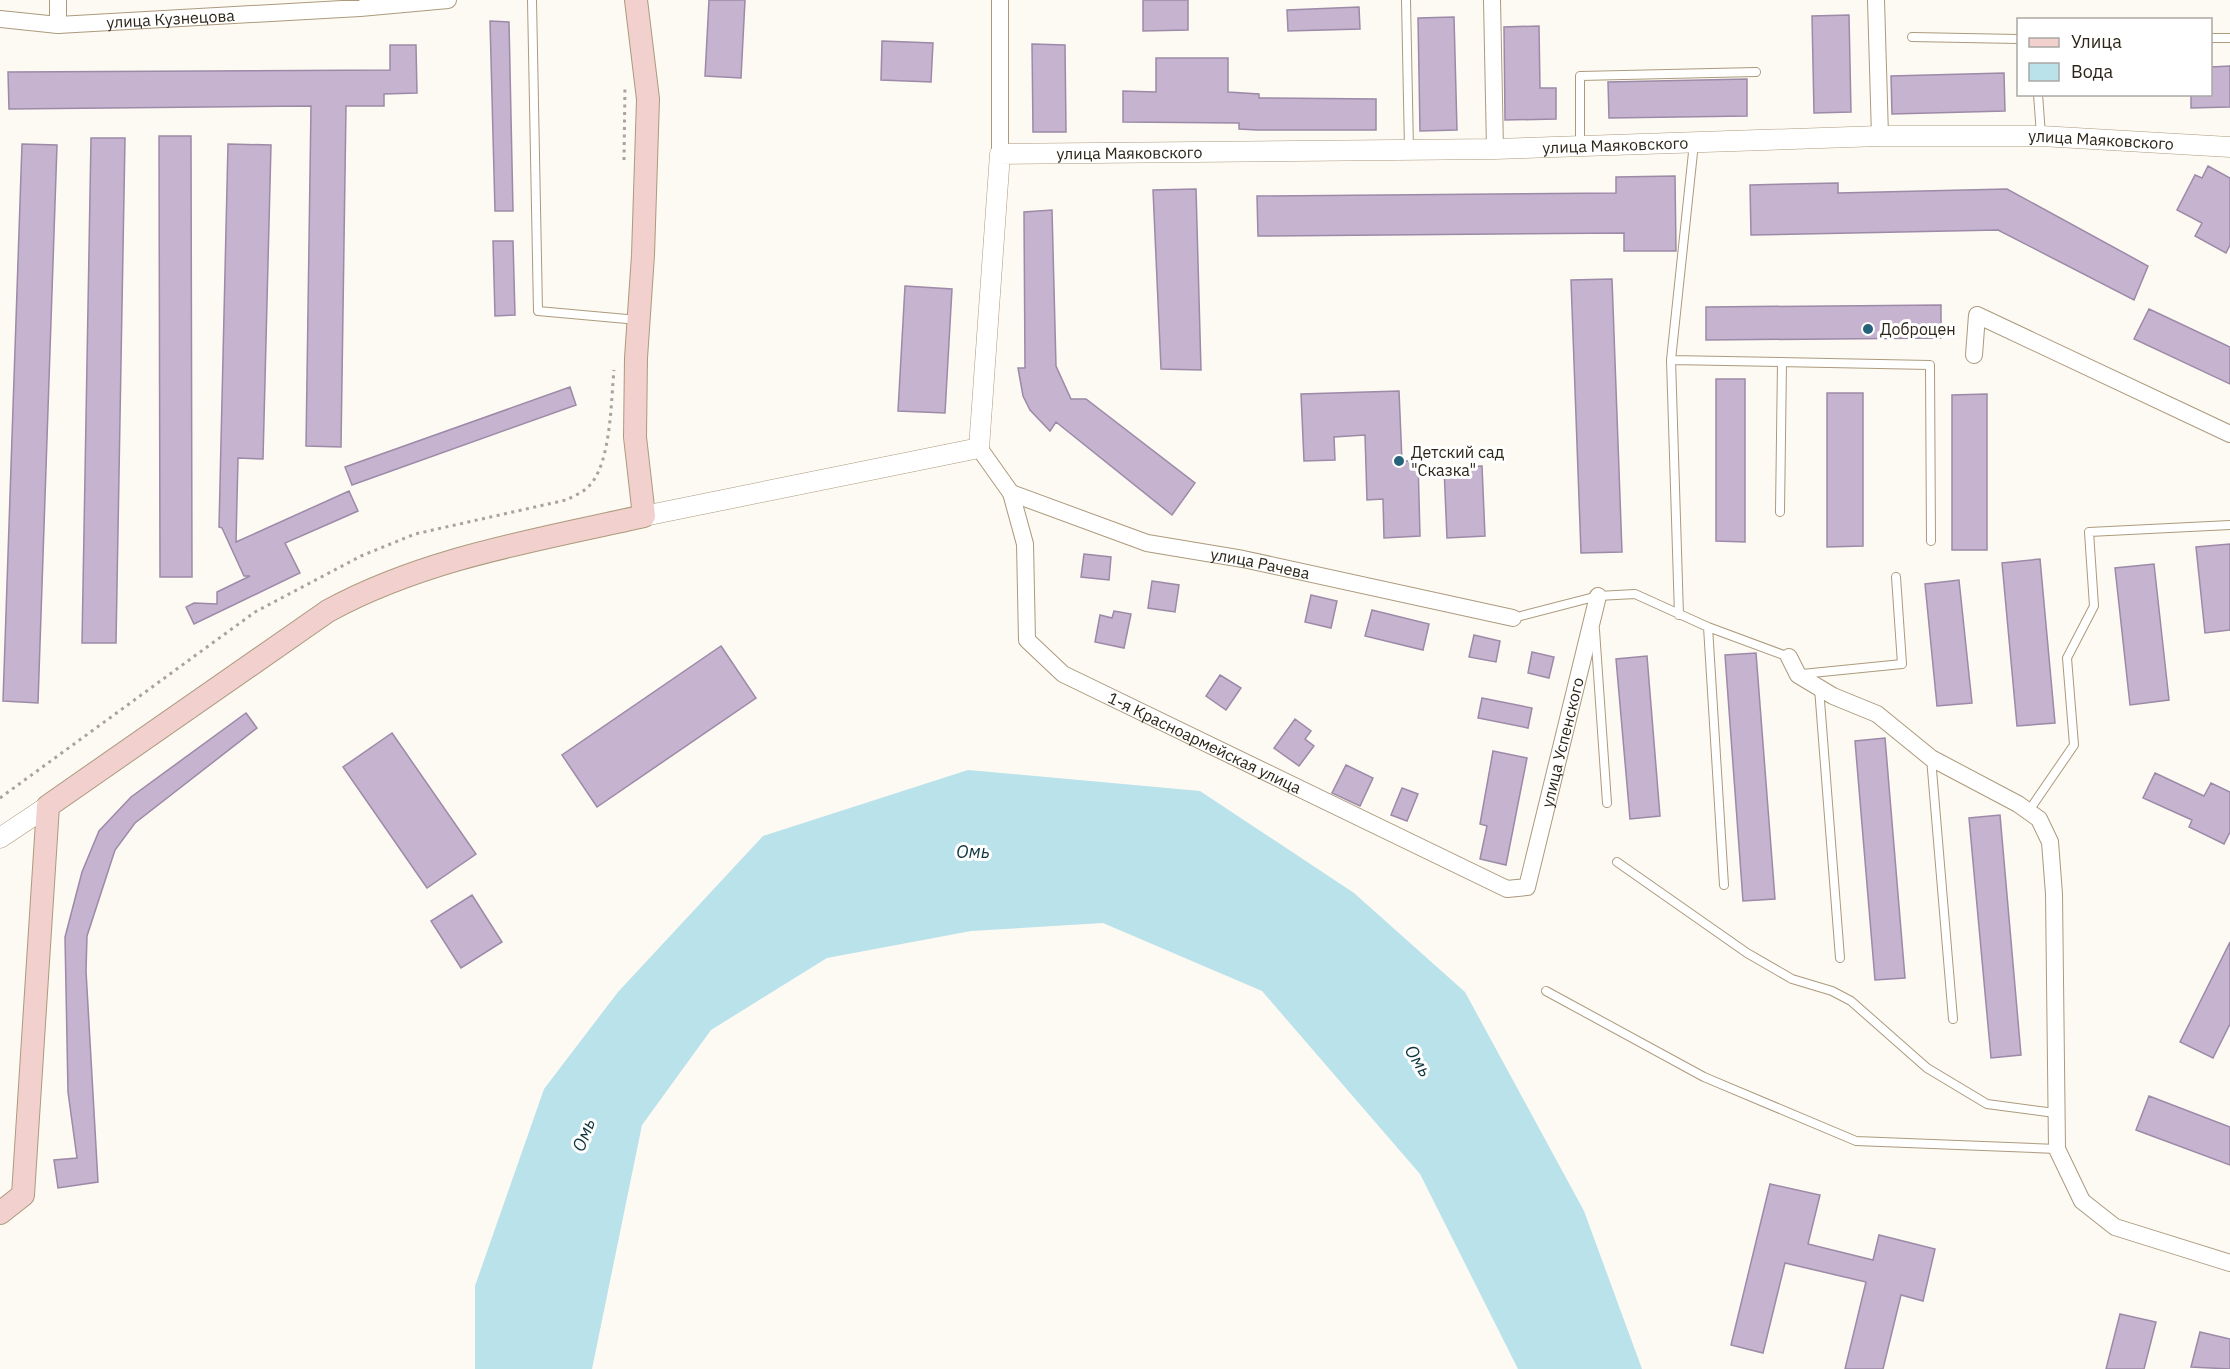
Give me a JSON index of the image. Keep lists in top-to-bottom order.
{
  "streets": {
    "street": [
      "улица Кузнецова",
      "улица Маяковского",
      "улица Рачева",
      "улица Успенского",
      "1-я Красноармейская улица"
    ]
  },
  "crossings": [
    ["улица Рачева", "1-я Красноармейская улица"],
    ["улица Успенского", "1-я Красноармейская улица"]
  ],
  "water": ["Омь"],
  "places": ["Доброцен", "Детский сад \"Сказка\""],
  "legend": ["Улица", "Вода"]
}
